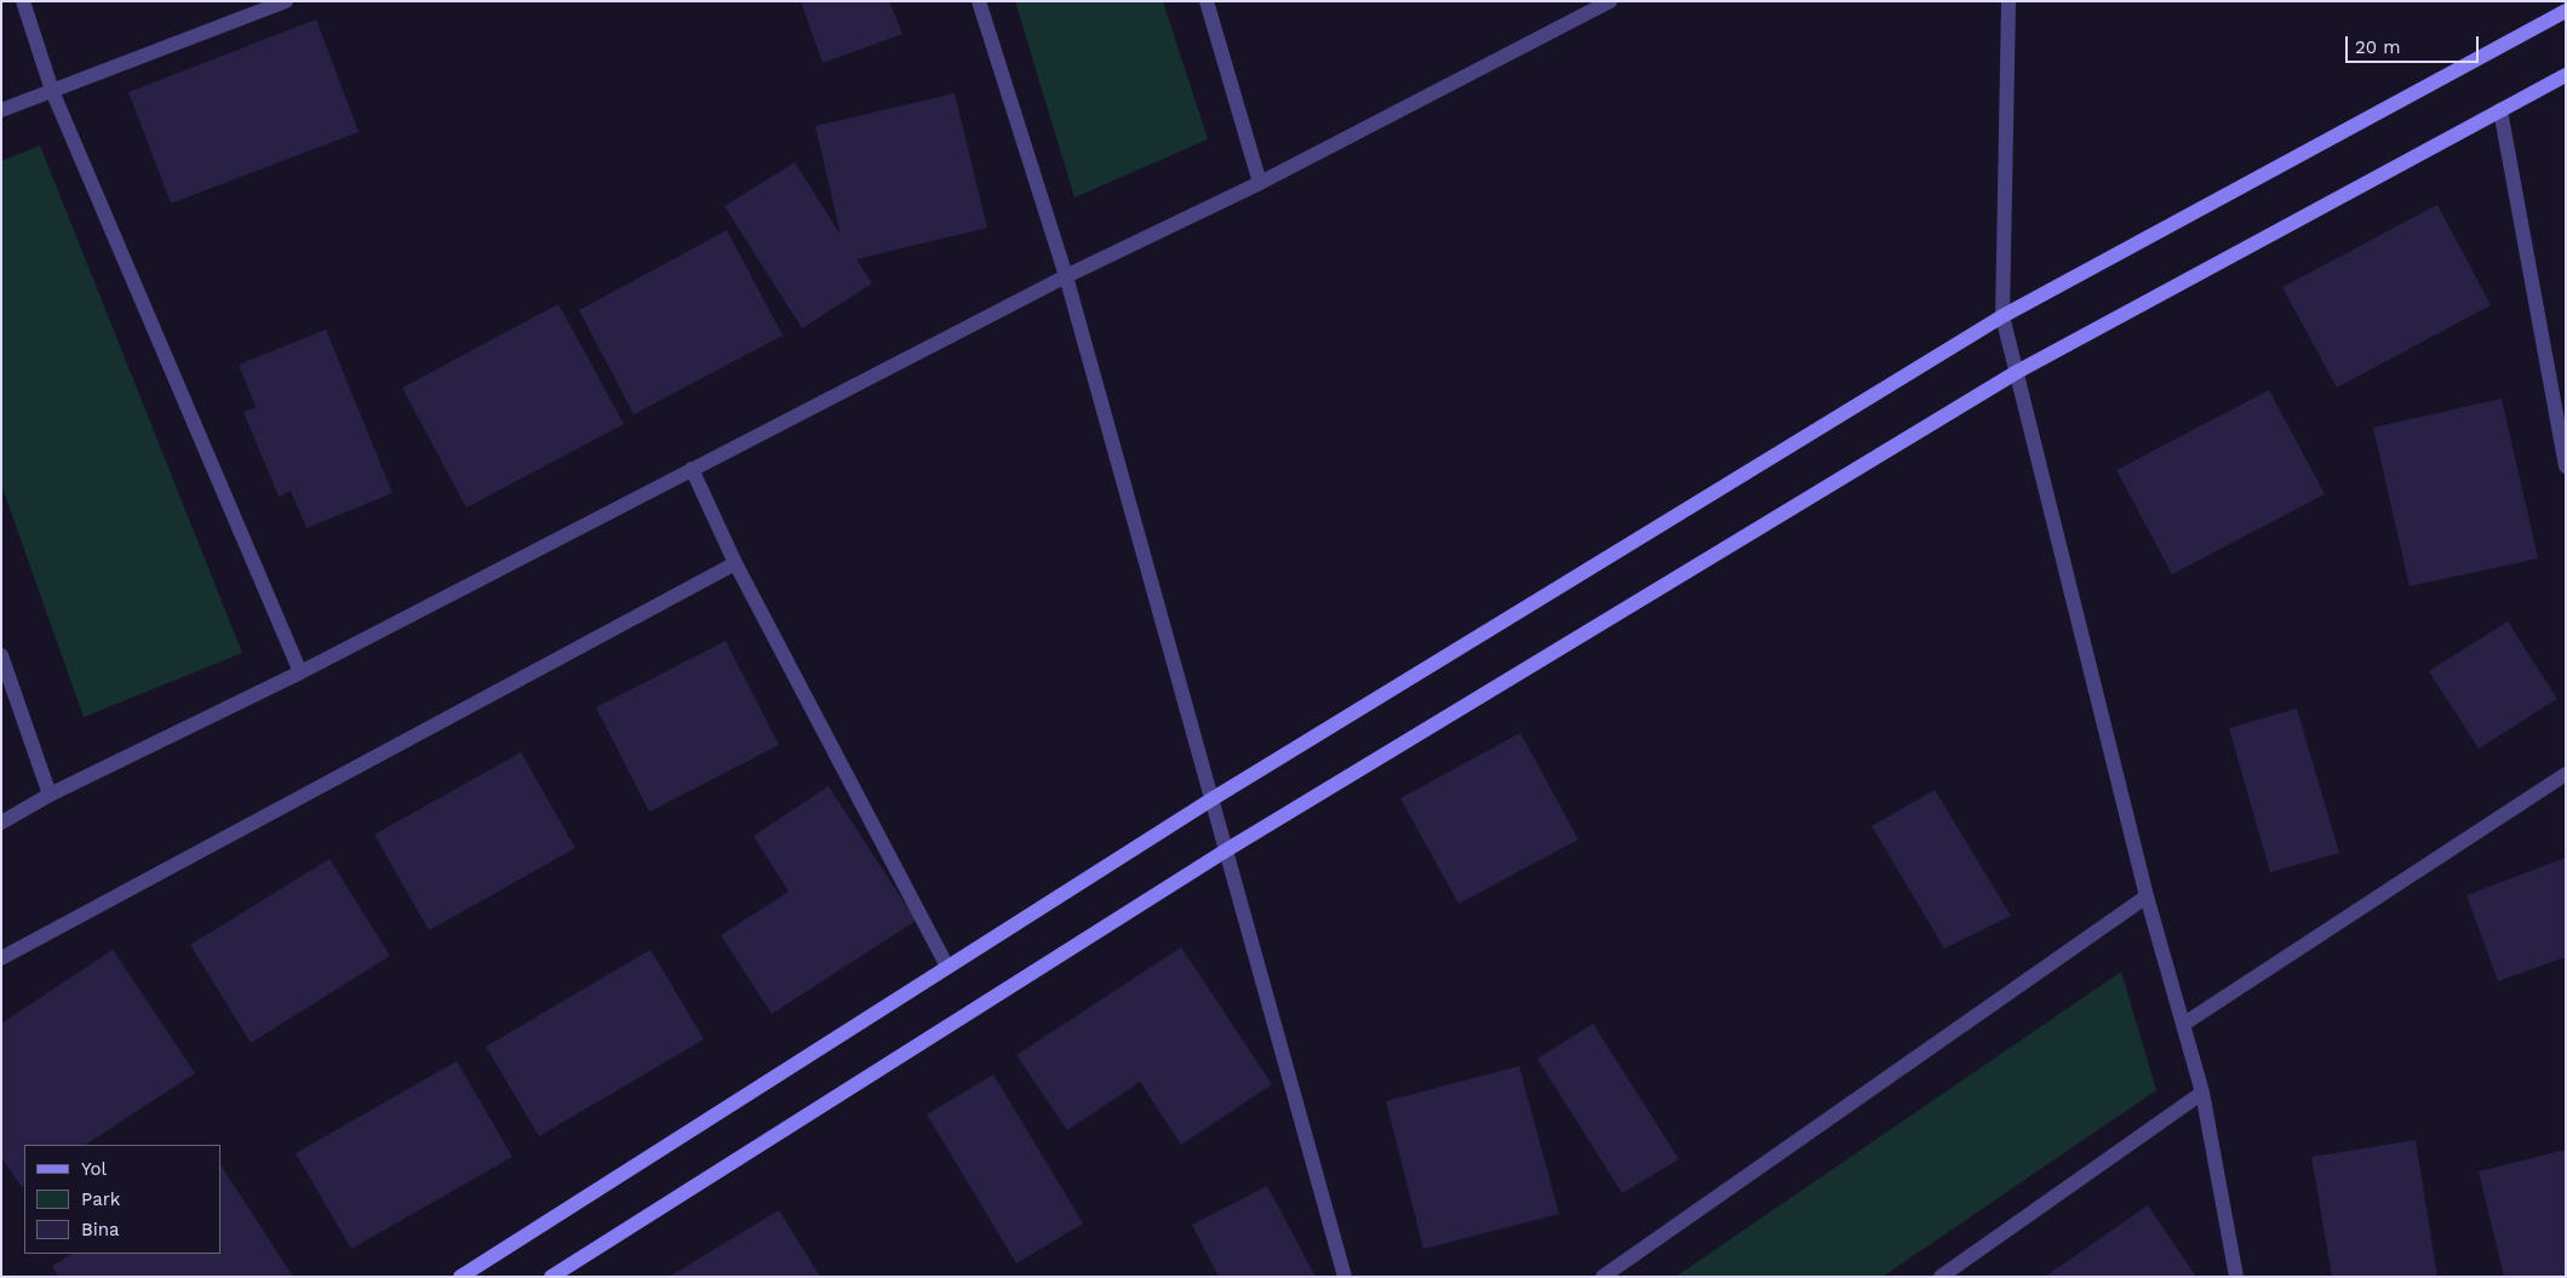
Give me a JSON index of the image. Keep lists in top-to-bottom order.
{
  "legend": ["Yol", "Park", "Bina"],
  "scale_bar": "20 m"
}
